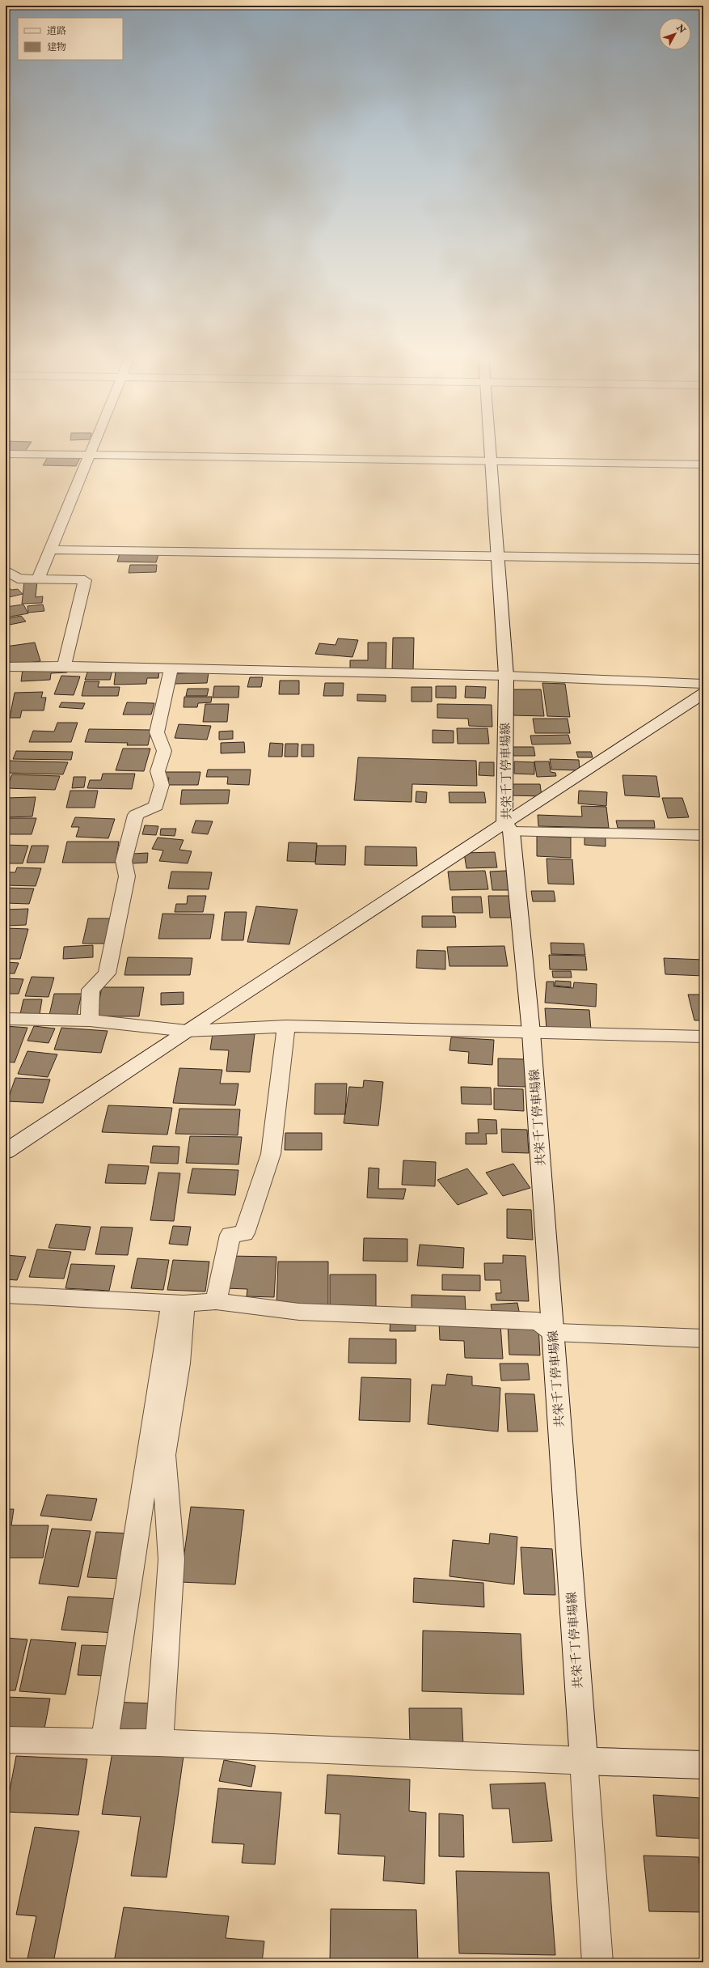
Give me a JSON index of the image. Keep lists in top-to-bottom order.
{
  "streets": {
    "street": ["共栄千丁停車場線"]
  },
  "legend": ["道路", "建物"],
  "north": "top right"
}
